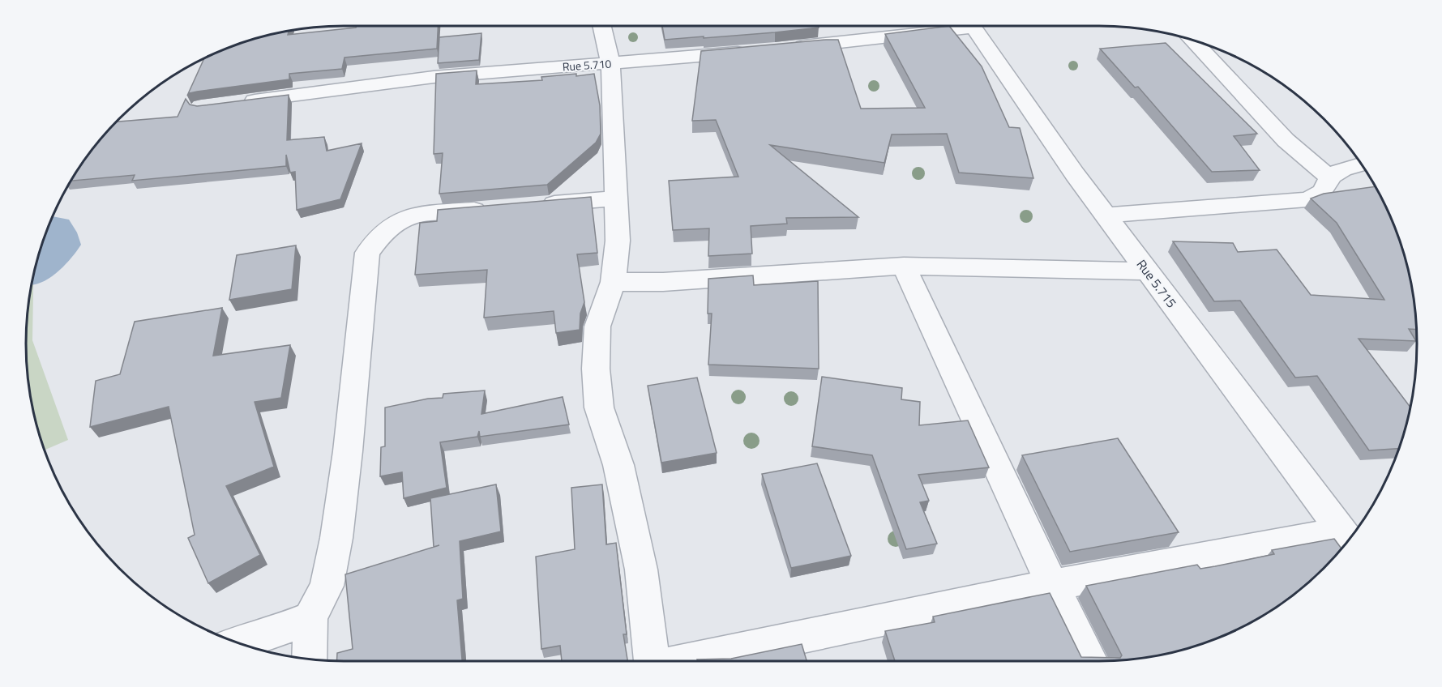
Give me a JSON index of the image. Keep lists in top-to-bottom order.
{
  "streets": {
    "street": ["Rue 5.710", "Rue 5.715"]
  }
}
